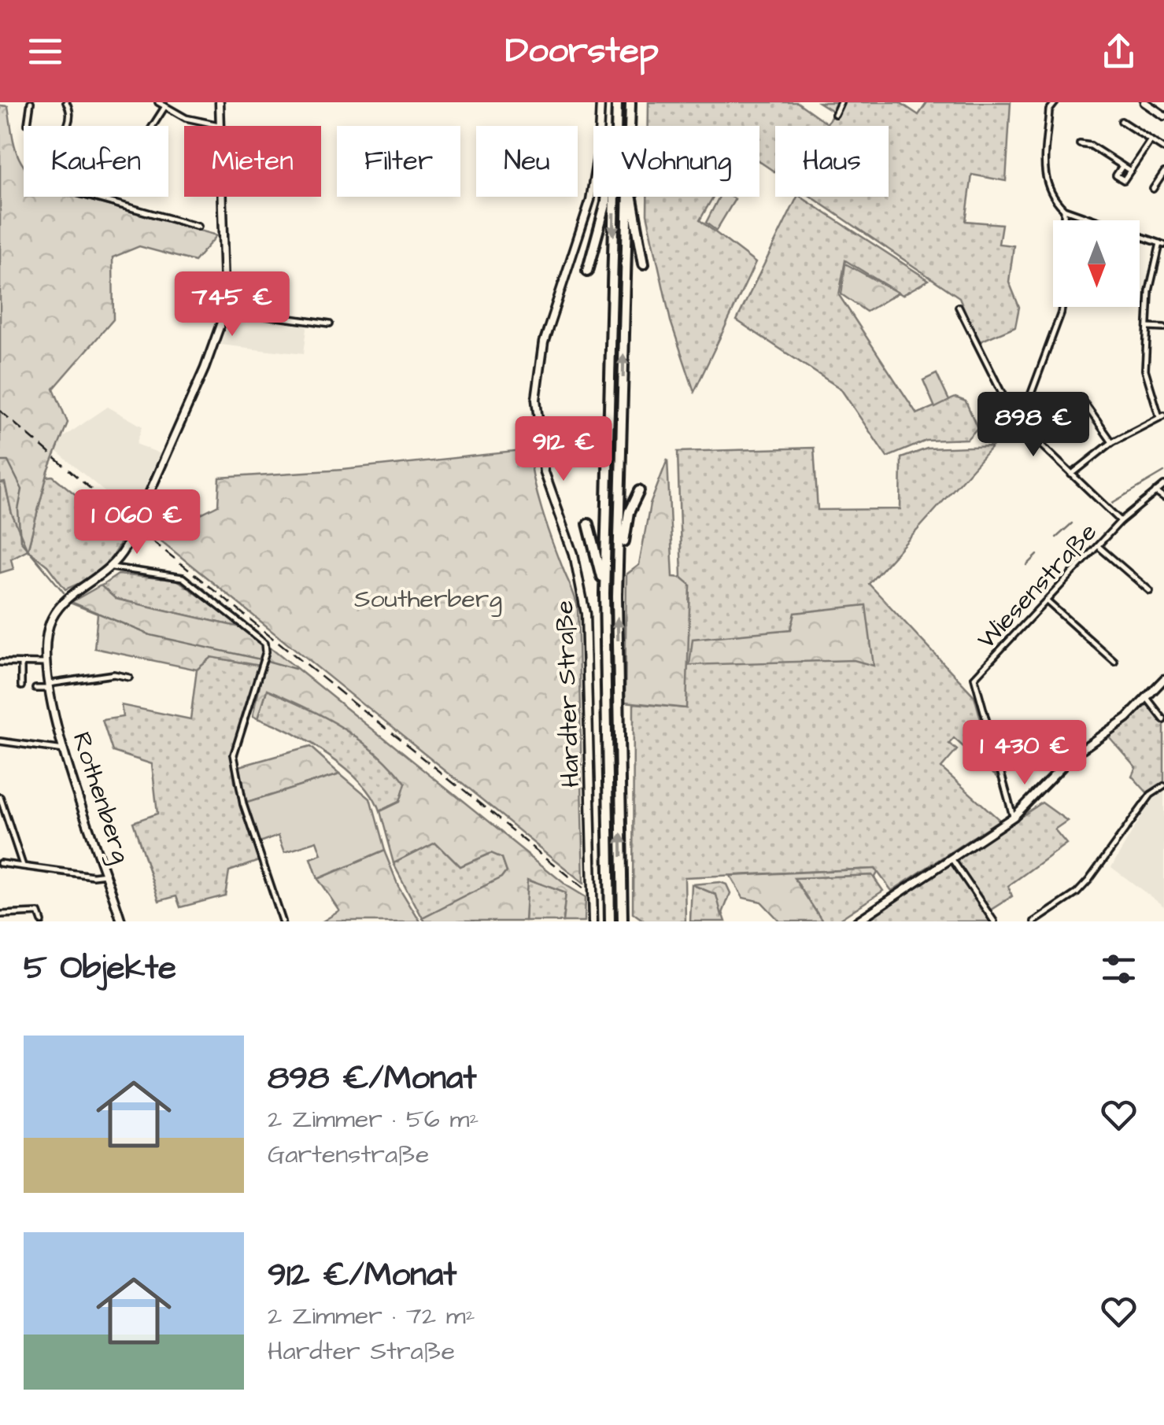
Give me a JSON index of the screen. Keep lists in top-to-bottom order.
{
  "streets": {
    "main road": ["Hardter Straße", "Rothenberg"],
    "street": ["Wiesenstraße"]
  },
  "parks": ["Southerberg"],
  "north": "bottom",
  "page": {
    "header": "Doorstep",
    "chip": [
      "Kaufen",
      "Mieten",
      "Filter",
      "Neu",
      "Wohnung",
      "Haus"
    ],
    "price": [
      "745 €",
      "898 €",
      "912 €",
      "1 060 €",
      "1 430 €"
    ],
    "heading": "5 Objekte",
    "list": [
      {
        "name": "898 €/Monat",
        "note": "2 Zimmer · 56 m² · Gartenstraße"
      },
      {
        "name": "912 €/Monat",
        "note": "2 Zimmer · 72 m² · Hardter Straße"
      }
    ]
  }
}
